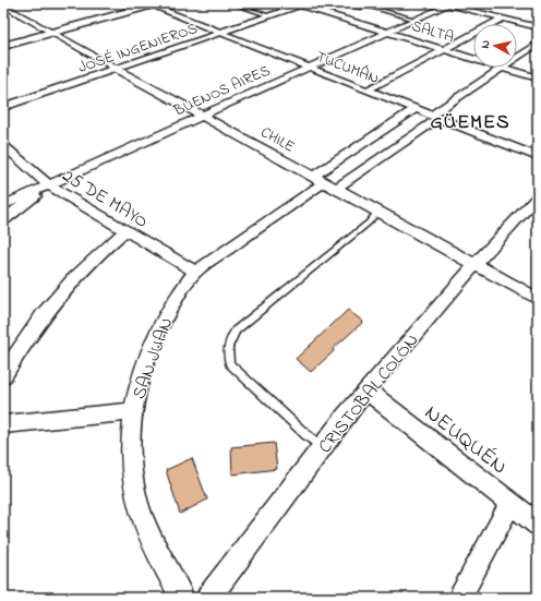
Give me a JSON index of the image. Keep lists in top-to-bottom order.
{
  "streets": {
    "street": [
      "SALTA",
      "JOSÉ INGENIEROS",
      "TUCUMÁN",
      "BUENOS AIRES",
      "CHILE",
      "25 DE MAYO",
      "SAN JUAN",
      "CRISTOBAL COLÓN",
      "NEUQUÉN"
    ]
  },
  "crossings": [
    ["SALTA", "JOSÉ INGENIEROS"],
    ["SALTA", "BUENOS AIRES"],
    ["JOSÉ INGENIEROS", "TUCUMÁN"],
    ["JOSÉ INGENIEROS", "CHILE"],
    ["TUCUMÁN", "BUENOS AIRES"],
    ["TUCUMÁN", "SAN JUAN"],
    ["BUENOS AIRES", "CHILE"],
    ["BUENOS AIRES", "25 DE MAYO"],
    ["CHILE", "SAN JUAN"],
    ["CHILE", "CRISTOBAL COLÓN"],
    ["25 DE MAYO", "SAN JUAN"],
    ["CRISTOBAL COLÓN", "NEUQUÉN"]
  ],
  "districts": ["GÜEMES"],
  "north": "left"
}
